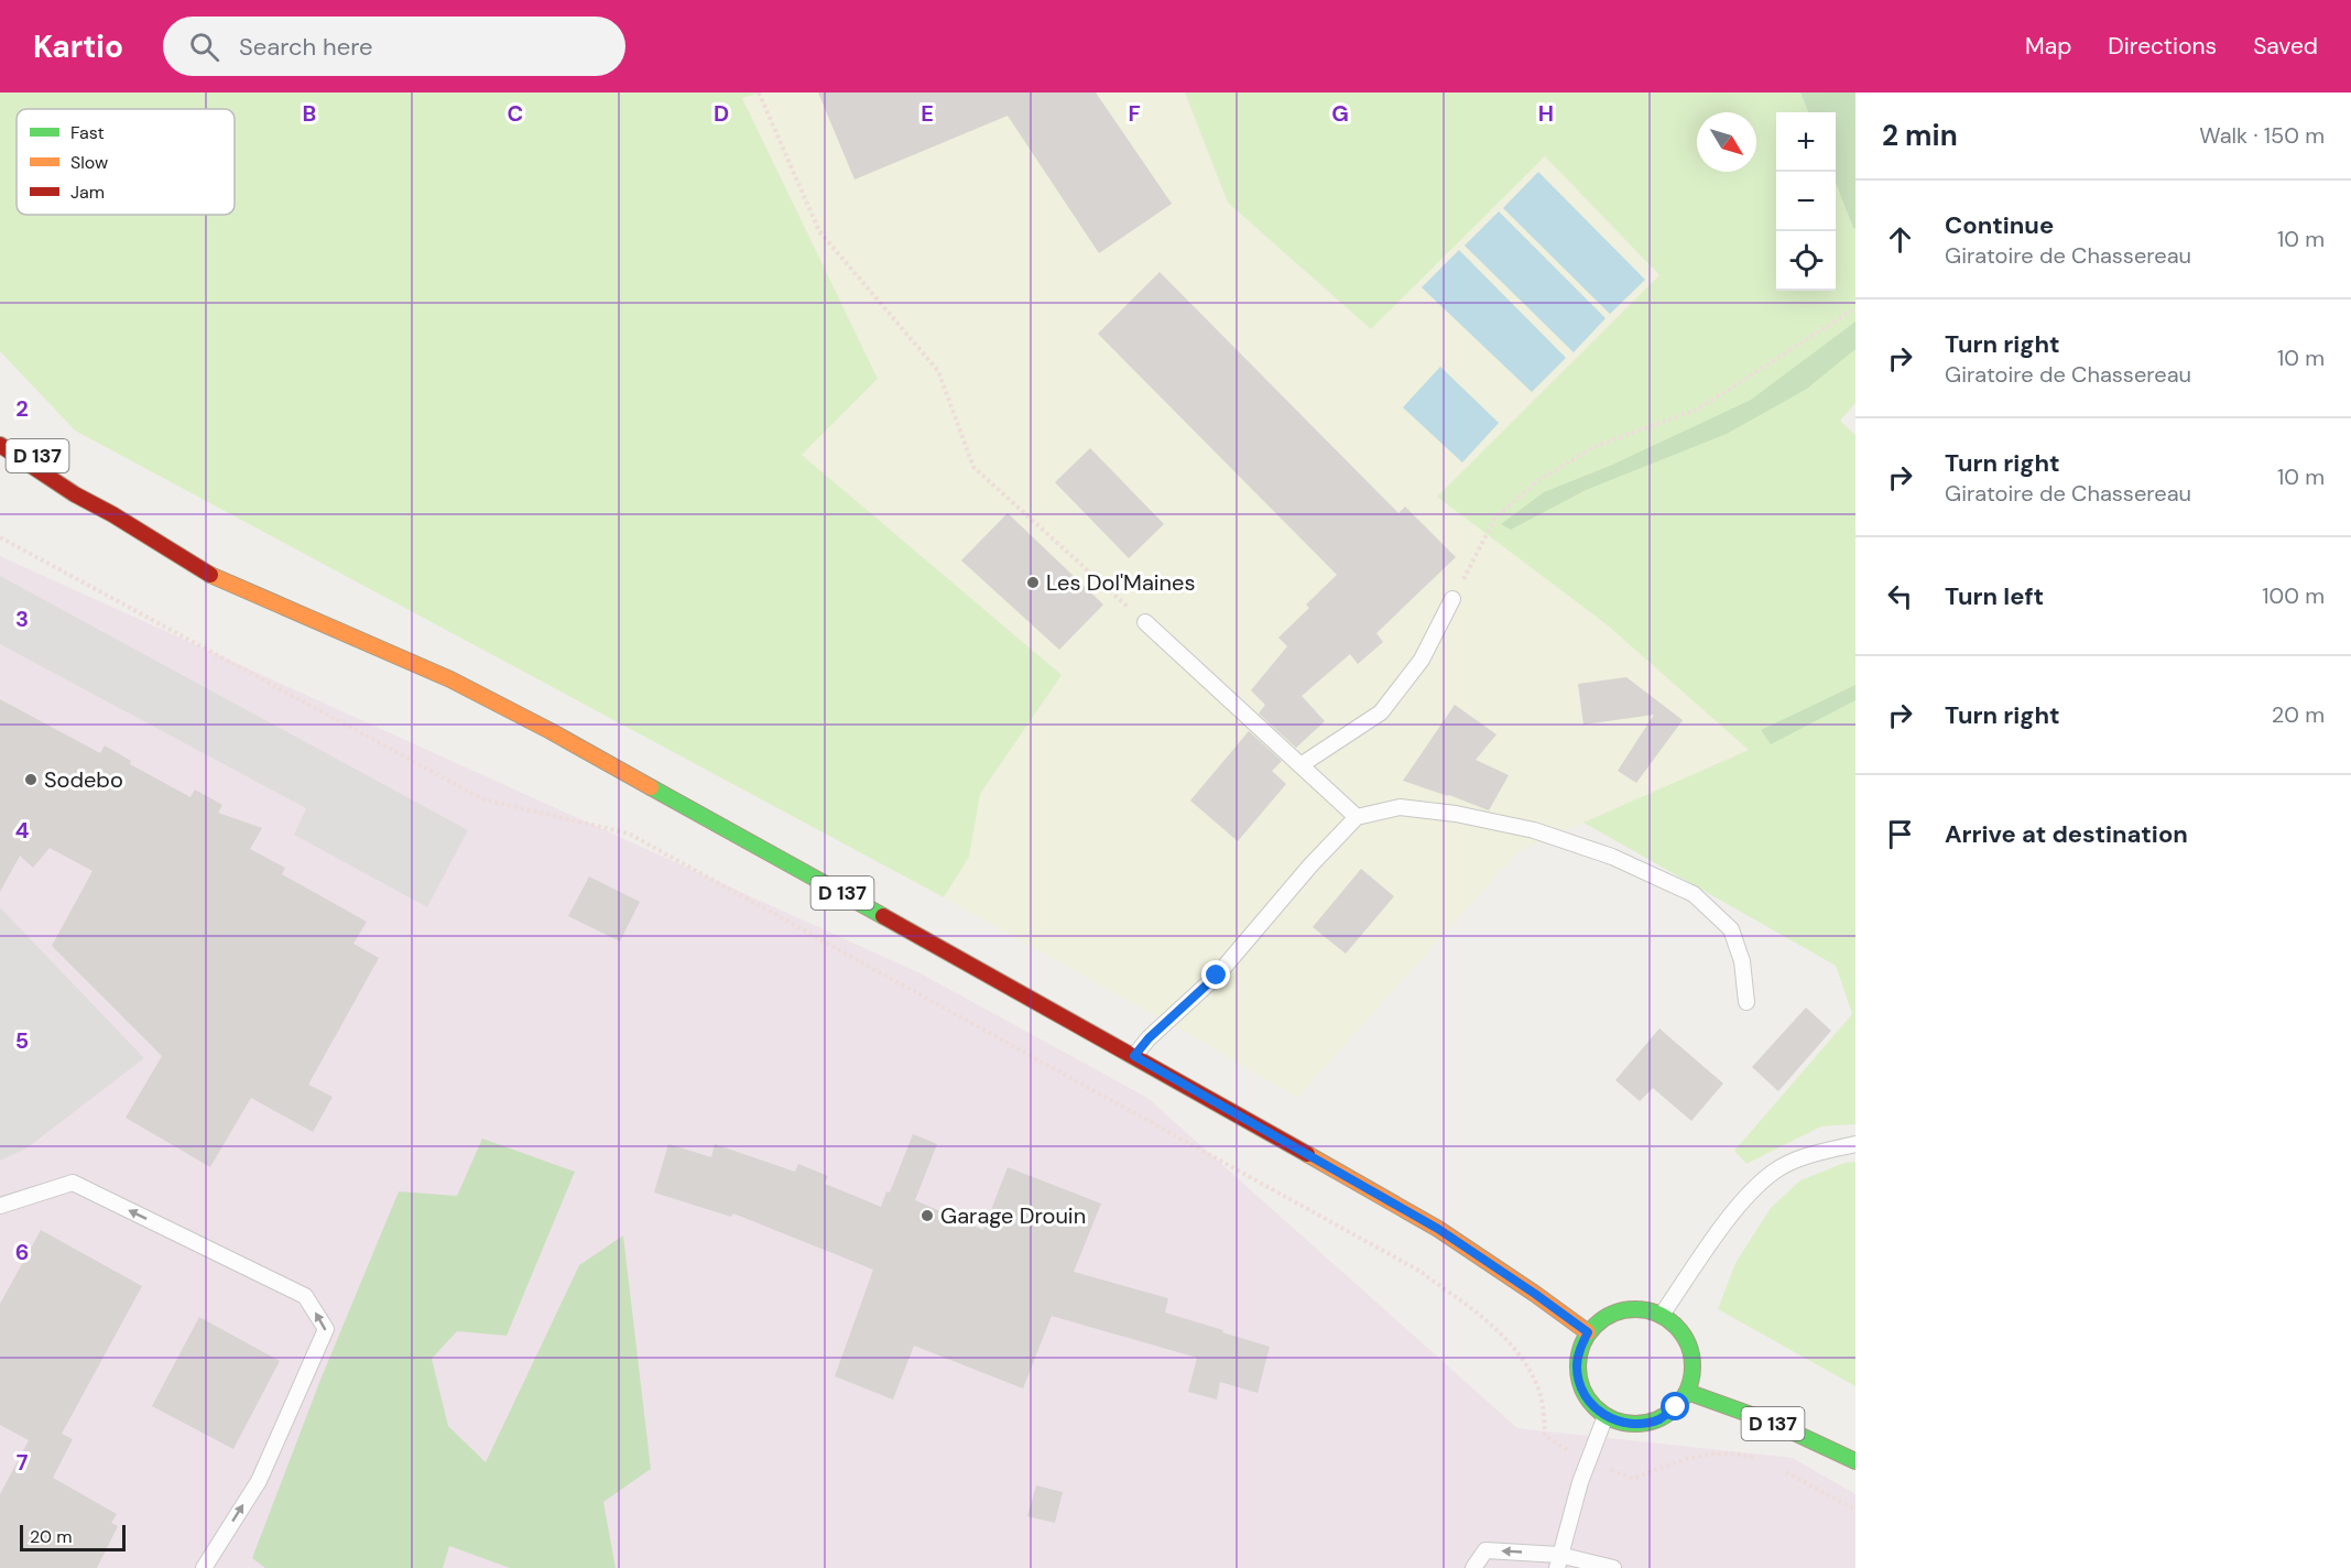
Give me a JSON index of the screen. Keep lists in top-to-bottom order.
{
  "streets": {
    "main road": ["D 137"]
  },
  "places": ["Les Dol'Maines", "Sodebo", "Garage Drouin"],
  "legend": ["Fast", "Slow", "Jam"],
  "scale_bar": "20 m",
  "north": "bottom right",
  "page": {
    "header": "Kartio",
    "search": "Search here",
    "nav": ["Map", "Directions", "Saved"],
    "heading": ["2 min", "Walk · 150 m"],
    "map_buttons": ["+", "−"],
    "list": [
      ["Continue", "Giratoire de Chassereau", "10 m"],
      ["Turn right", "Giratoire de Chassereau", "10 m"],
      ["Turn right", "Giratoire de Chassereau", "10 m"],
      ["Turn left", "100 m"],
      ["Turn right", "20 m"],
      "Arrive at destination"
    ],
    "scale": "20 m"
  },
  "grid": {
    "columns": [
      "B",
      "C",
      "D",
      "E",
      "F",
      "G",
      "H"
    ],
    "rows": [
      "2",
      "3",
      "4",
      "5",
      "6",
      "7"
    ]
  }
}
